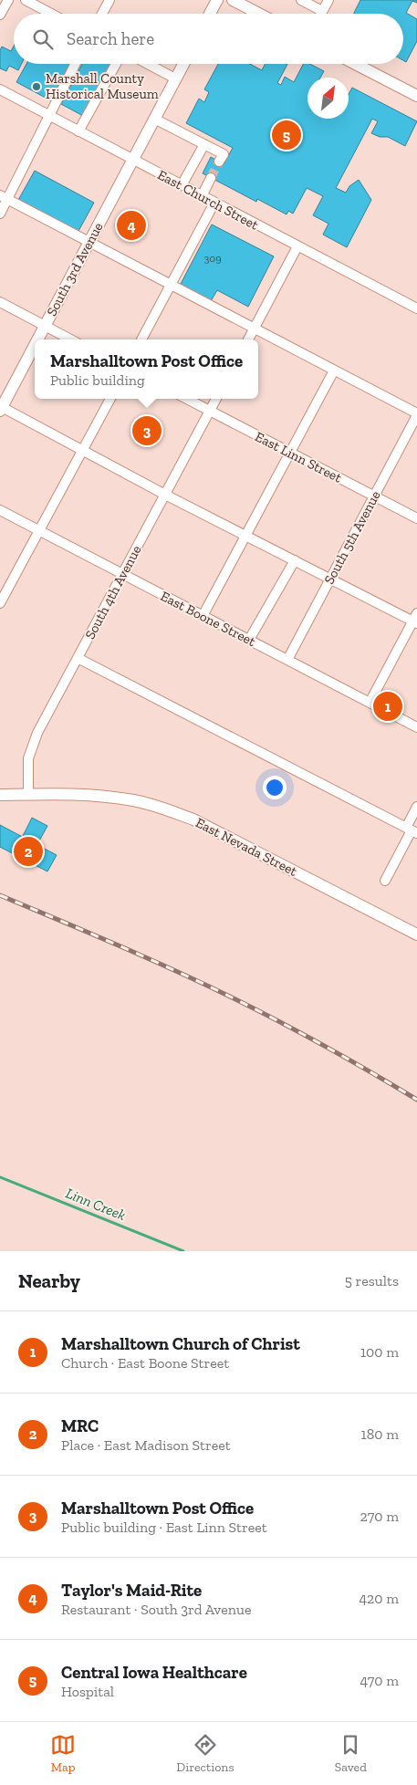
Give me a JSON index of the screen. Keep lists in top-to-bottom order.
{
  "streets": {
    "main road": ["South 3rd Avenue", "East Nevada Street"],
    "street": [
      "East Church Street",
      "East Linn Street",
      "South 5th Avenue",
      "South 4th Avenue",
      "East Boone Street"
    ]
  },
  "crossings": [
    ["East Church Street", "South 3rd Avenue"],
    ["East Linn Street", "South 5th Avenue"],
    ["East Linn Street", "South 4th Avenue"],
    ["South 5th Avenue", "East Boone Street"],
    ["South 4th Avenue", "East Boone Street"],
    ["South 4th Avenue", "East Nevada Street"]
  ],
  "water": ["Linn Creek"],
  "places": ["Marshall County Historical Museum"],
  "house_numbers": ["309"],
  "north": "top right",
  "page": {
    "search": "Search here",
    "pins": [
      "5",
      "4",
      "3",
      "1",
      "2"
    ],
    "popup": ["Marshalltown Post Office", "Public building"],
    "heading": ["Nearby", "5 results"],
    "list": [
      {
        "mark": "1",
        "name": "Marshalltown Church of Christ",
        "note": "Church · East Boone Street",
        "value": "100 m"
      },
      {
        "mark": "2",
        "name": "MRC",
        "note": "Place · East Madison Street",
        "value": "180 m"
      },
      {
        "mark": "3",
        "name": "Marshalltown Post Office",
        "note": "Public building · East Linn Street",
        "value": "270 m"
      },
      {
        "mark": "4",
        "name": "Taylor's Maid-Rite",
        "note": "Restaurant · South 3rd Avenue",
        "value": "420 m"
      },
      {
        "mark": "5",
        "name": "Central Iowa Healthcare",
        "note": "Hospital",
        "value": "470 m"
      }
    ],
    "nav": ["Map", "Directions", "Saved"]
  }
}
